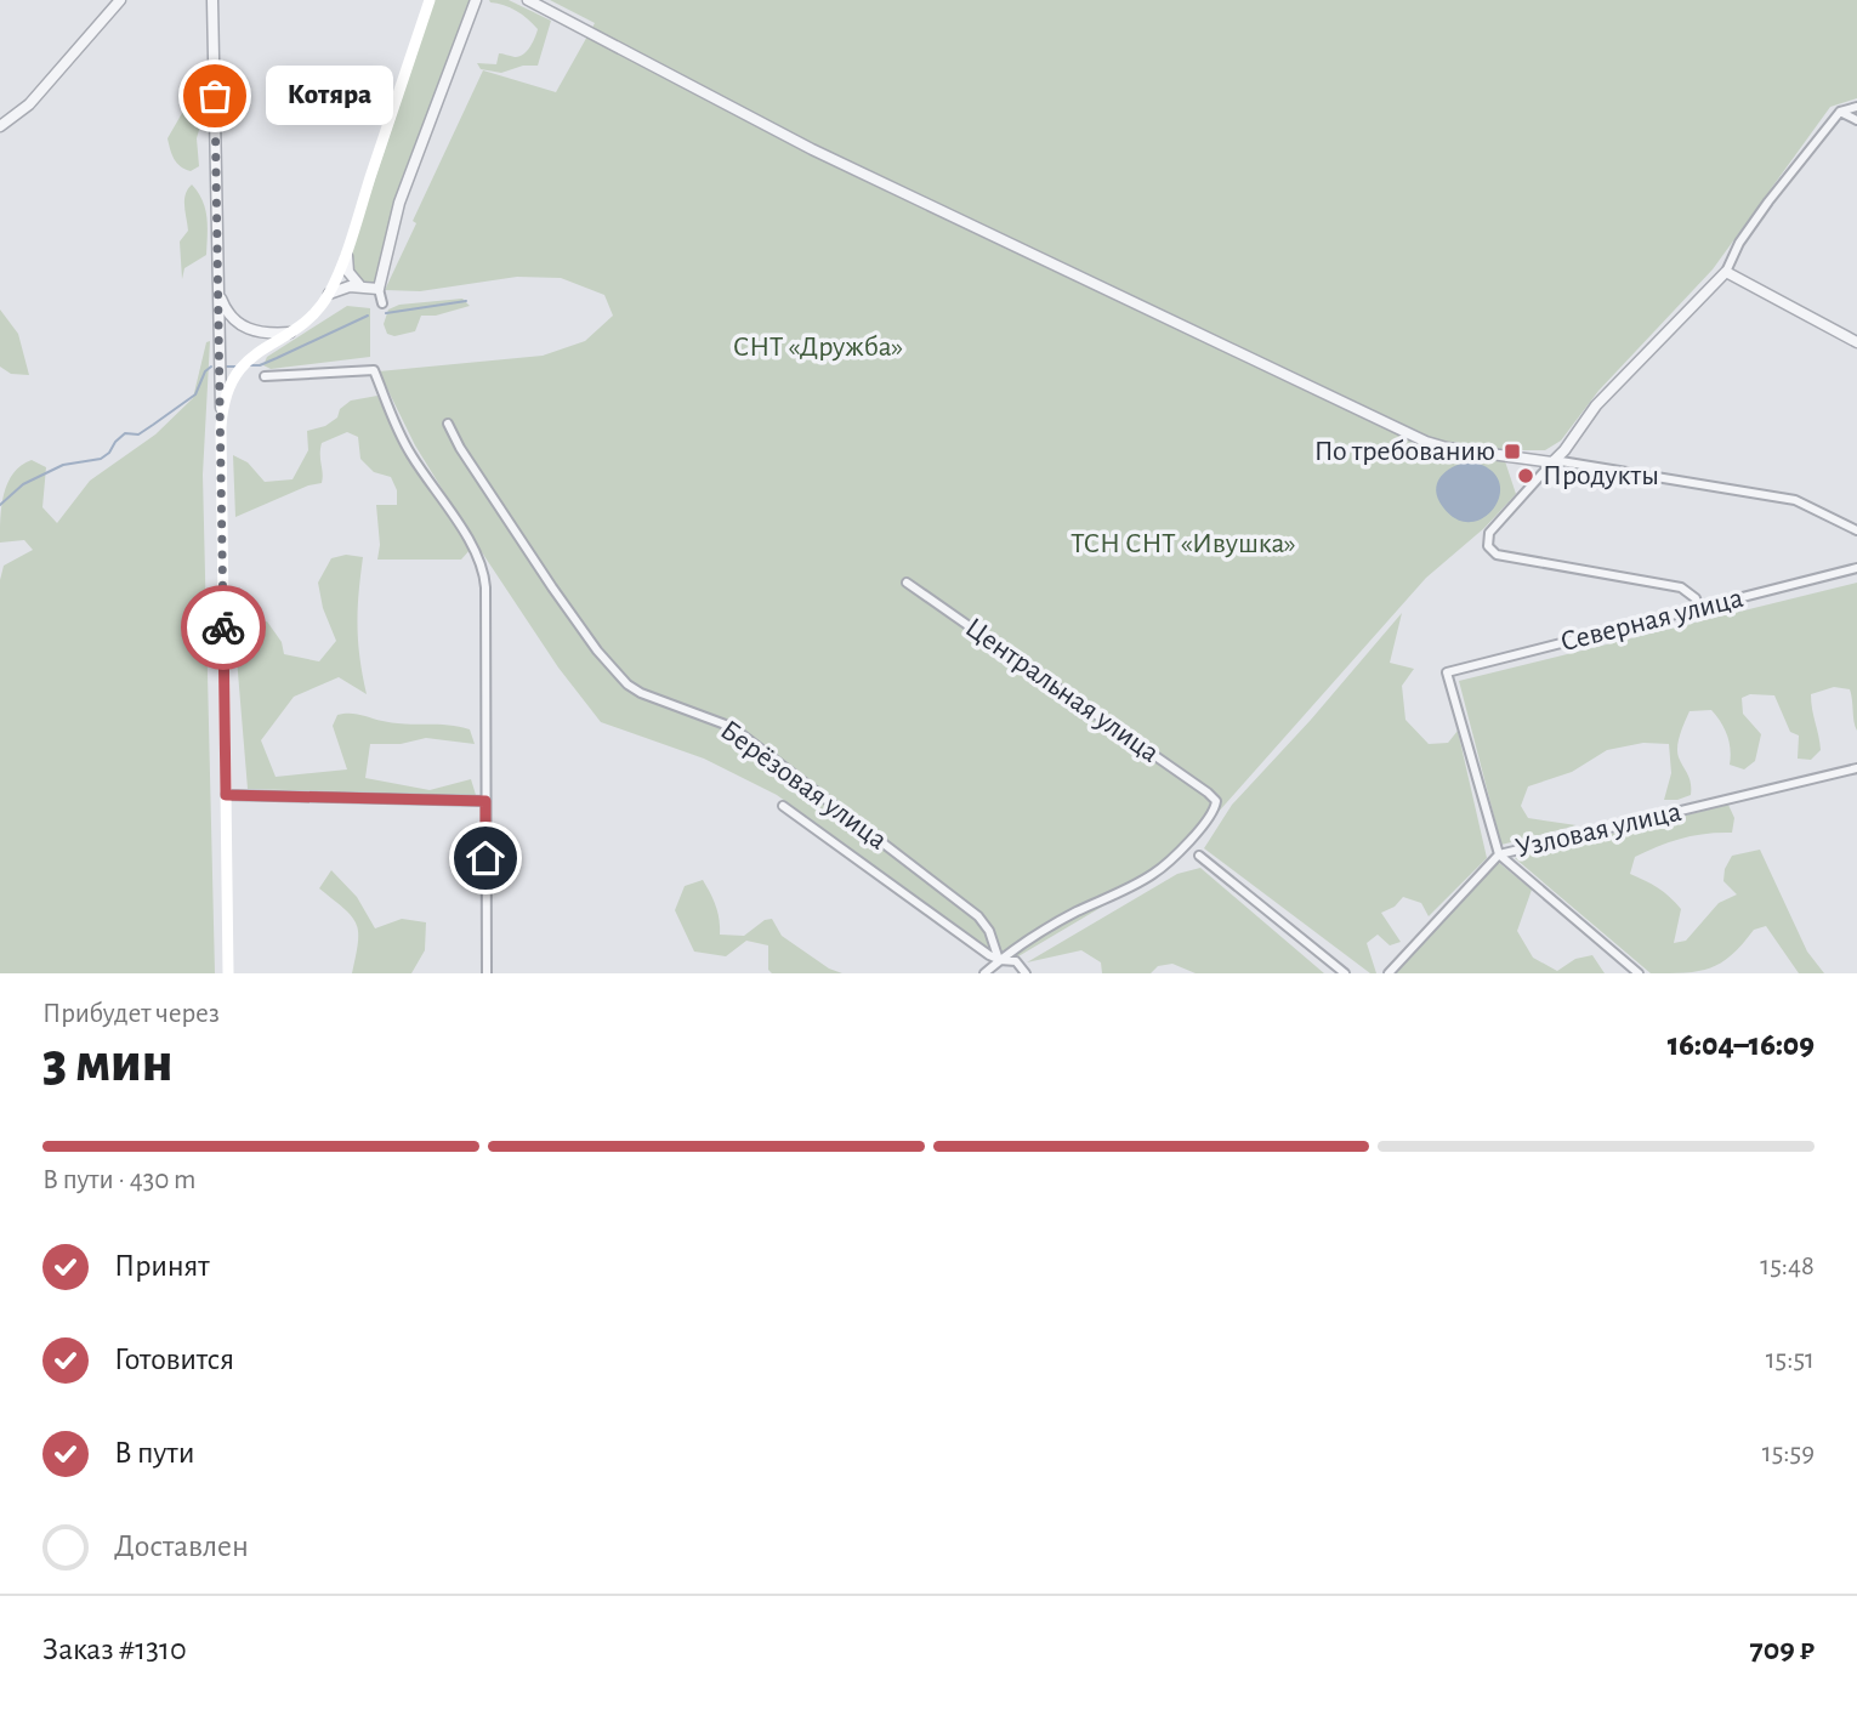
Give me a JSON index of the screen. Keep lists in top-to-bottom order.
{
  "streets": {
    "street": [
      "Северная улица",
      "Центральная улица",
      "Берёзовая улица",
      "Узловая улица"
    ]
  },
  "crossings": [
    ["Северная улица", "Узловая улица"],
    ["Центральная улица", "Берёзовая улица"]
  ],
  "parks": ["СНТ «Дружба»", "ТСН СНТ «Ивушка»"],
  "places": {
    "other": ["Котяра", "Продукты"],
    "transit": ["По требованию"]
  },
  "page": {
    "bubble": "Котяра",
    "heading": ["3 мин", "Прибудет через", "16:04–16:09"],
    "panel": ["Заказ #1310", "709 ₽"],
    "bar": "В пути · 430 m",
    "list": [
      ["Принят", "15:48"],
      ["Готовится", "15:51"],
      ["В пути", "15:59"],
      "Доставлен"
    ]
  }
}
